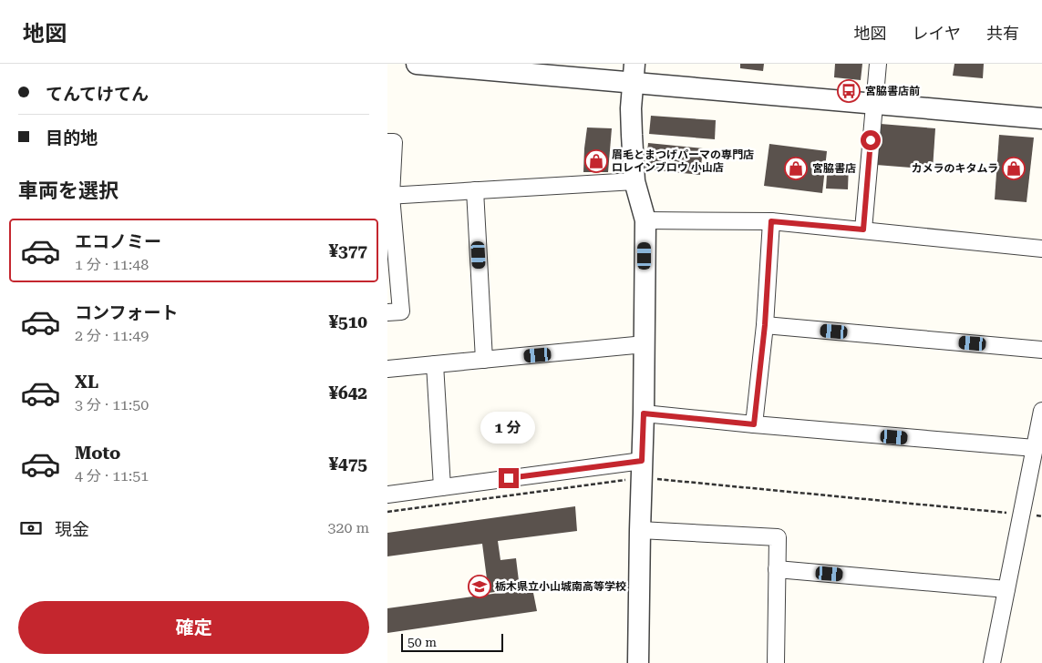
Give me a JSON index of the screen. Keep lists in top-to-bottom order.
{
  "places": {
    "bus stop": ["宮脇書店前"],
    "shop": ["眉毛とまつげパーマの専門店 ロレインブロウ 小山店", "宮脇書店", "カメラのキタムラ"],
    "school or university": ["栃木県立小山城南高等学校"]
  },
  "scale_bar": "50 m",
  "page": {
    "header": "地図",
    "nav": ["地図", "レイヤ", "共有"],
    "banner": ["てんてけてん", "目的地"],
    "heading": "車両を選択",
    "list": [
      {
        "name": "エコノミー",
        "note": "1 分 · 11:48",
        "value": "¥377"
      },
      {
        "name": "コンフォート",
        "note": "2 分 · 11:49",
        "value": "¥510"
      },
      {
        "name": "XL",
        "note": "3 分 · 11:50",
        "value": "¥642"
      },
      {
        "name": "Moto",
        "note": "4 分 · 11:51",
        "value": "¥475"
      }
    ],
    "bubble": "1 分",
    "pay": ["現金", "320 m"],
    "buttons": "確定",
    "scale": "50 m"
  }
}
